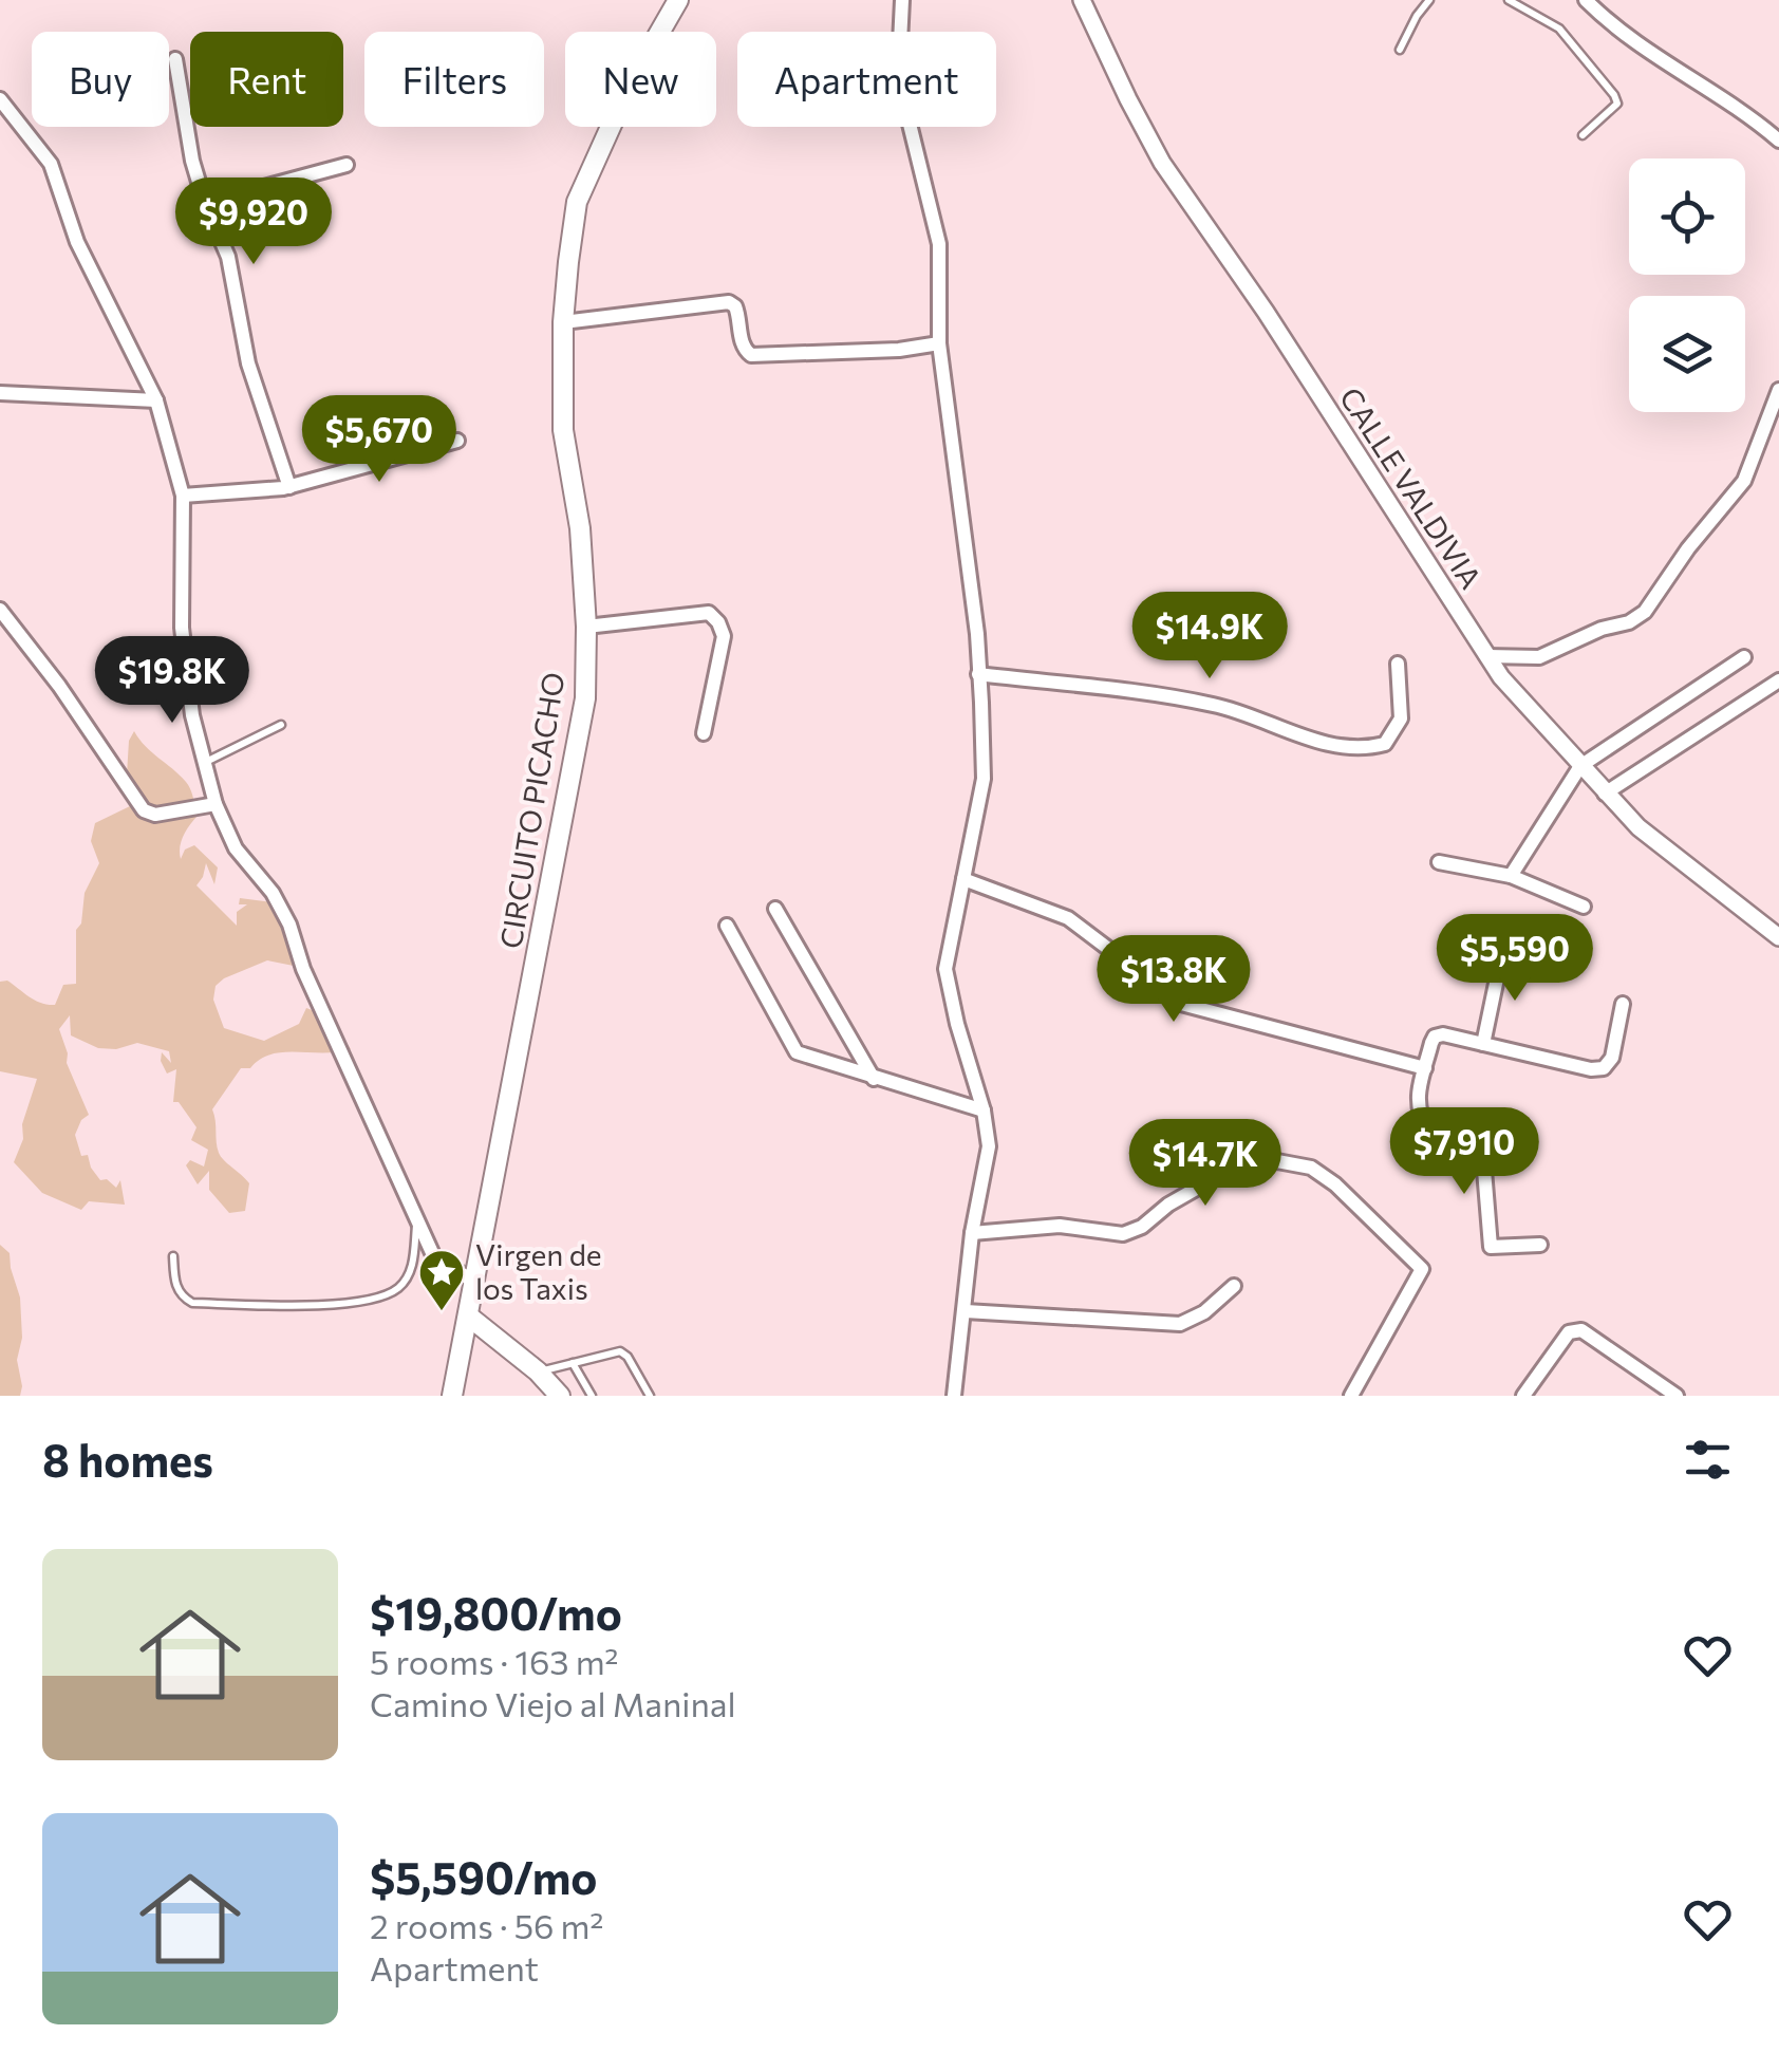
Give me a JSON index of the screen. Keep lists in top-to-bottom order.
{
  "streets": {
    "main road": ["CIRCUITO PICACHO"],
    "street": ["CALLE VALDIVIA"]
  },
  "places": {
    "place": ["Virgen de los Taxis"]
  },
  "page": {
    "chip": [
      "Buy",
      "Rent",
      "Filters",
      "New",
      "Apartment"
    ],
    "price": [
      "$9,920",
      "$5,670",
      "$14.9K",
      "$19.8K",
      "$5,590",
      "$13.8K",
      "$7,910",
      "$14.7K"
    ],
    "heading": "8 homes",
    "list": [
      {
        "name": "$19,800/mo",
        "note": "5 rooms · 163 m² · Camino Viejo al Maninal"
      },
      {
        "name": "$5,590/mo",
        "note": "2 rooms · 56 m² · Apartment"
      }
    ]
  }
}
